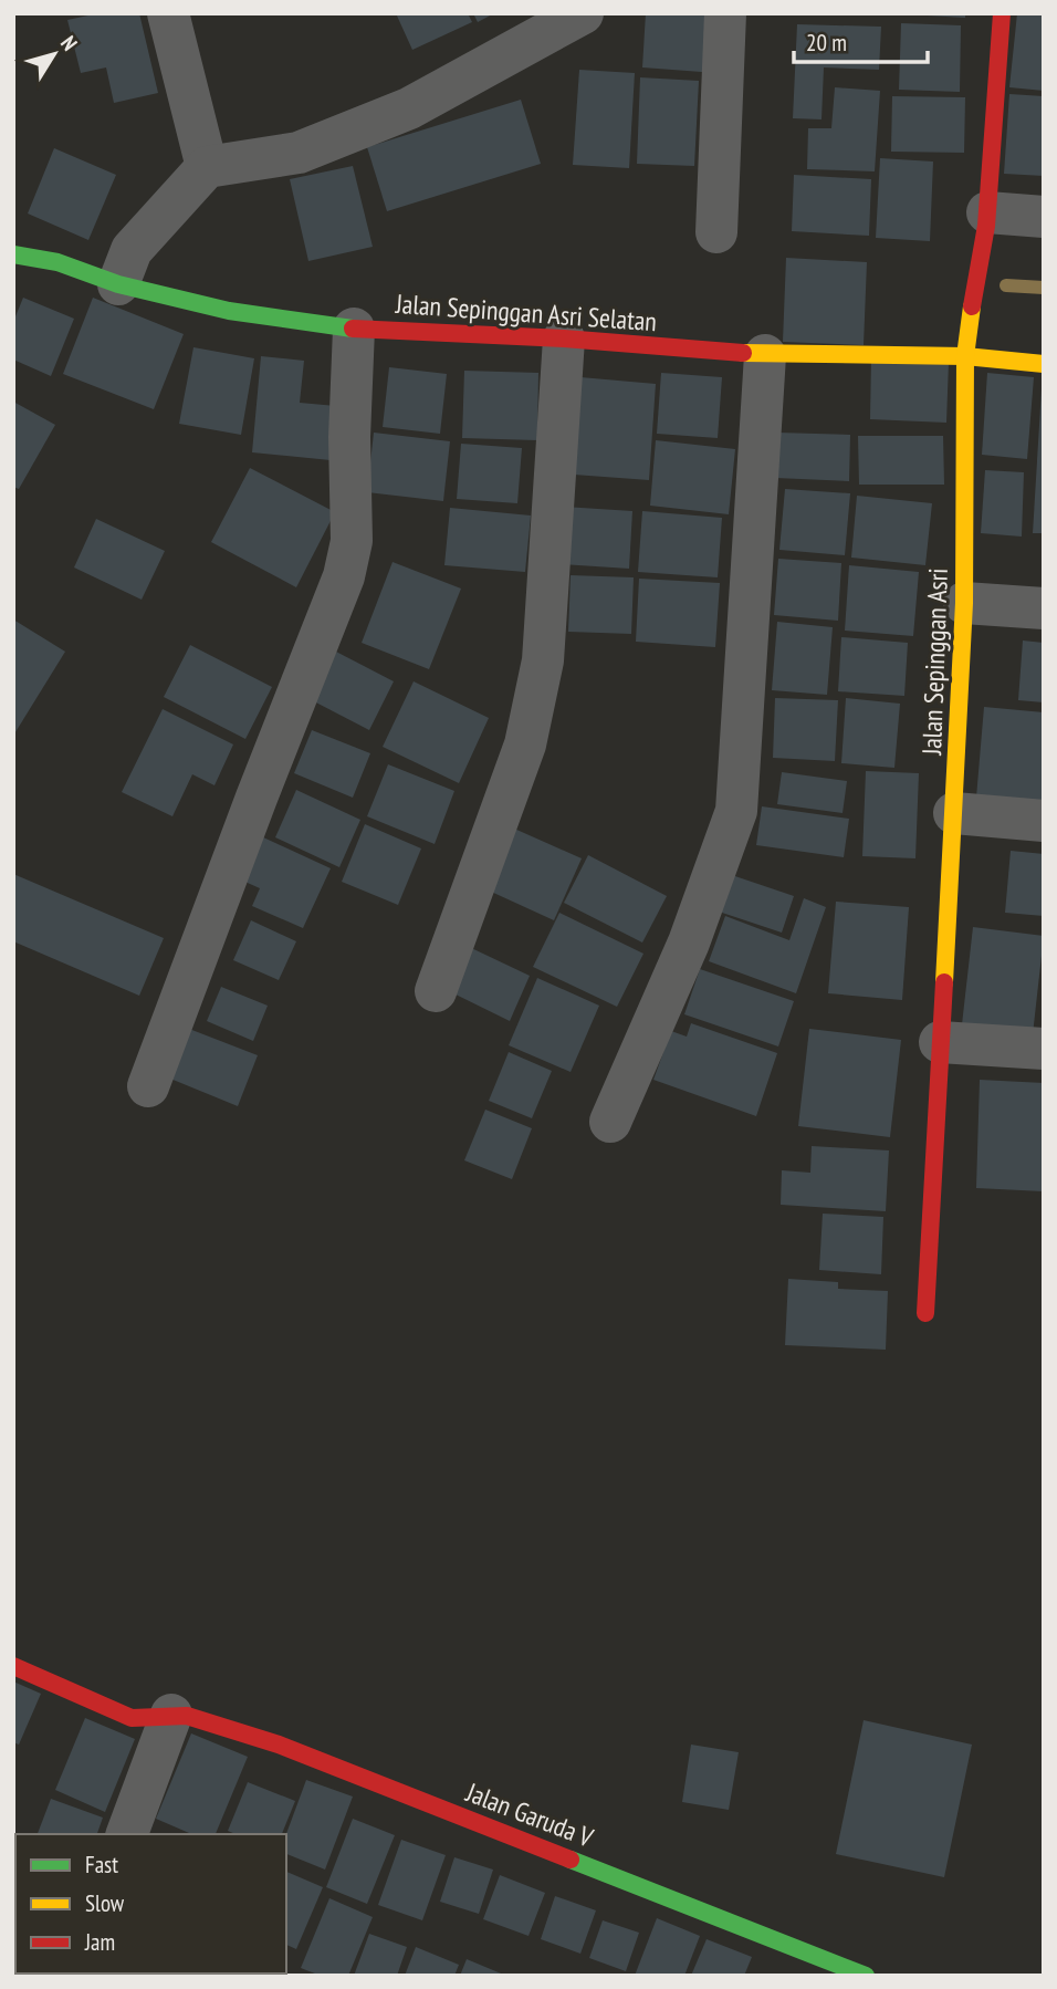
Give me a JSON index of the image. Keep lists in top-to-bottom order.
{
  "streets": {
    "street": ["Jalan Sepinggan Asri Selatan", "Jalan Sepinggan Asri", "Jalan Garuda V"]
  },
  "crossings": [
    ["Jalan Sepinggan Asri Selatan", "Jalan Sepinggan Asri"]
  ],
  "legend": ["Fast", "Slow", "Jam"],
  "scale_bar": "20 m",
  "north": "top right"
}
